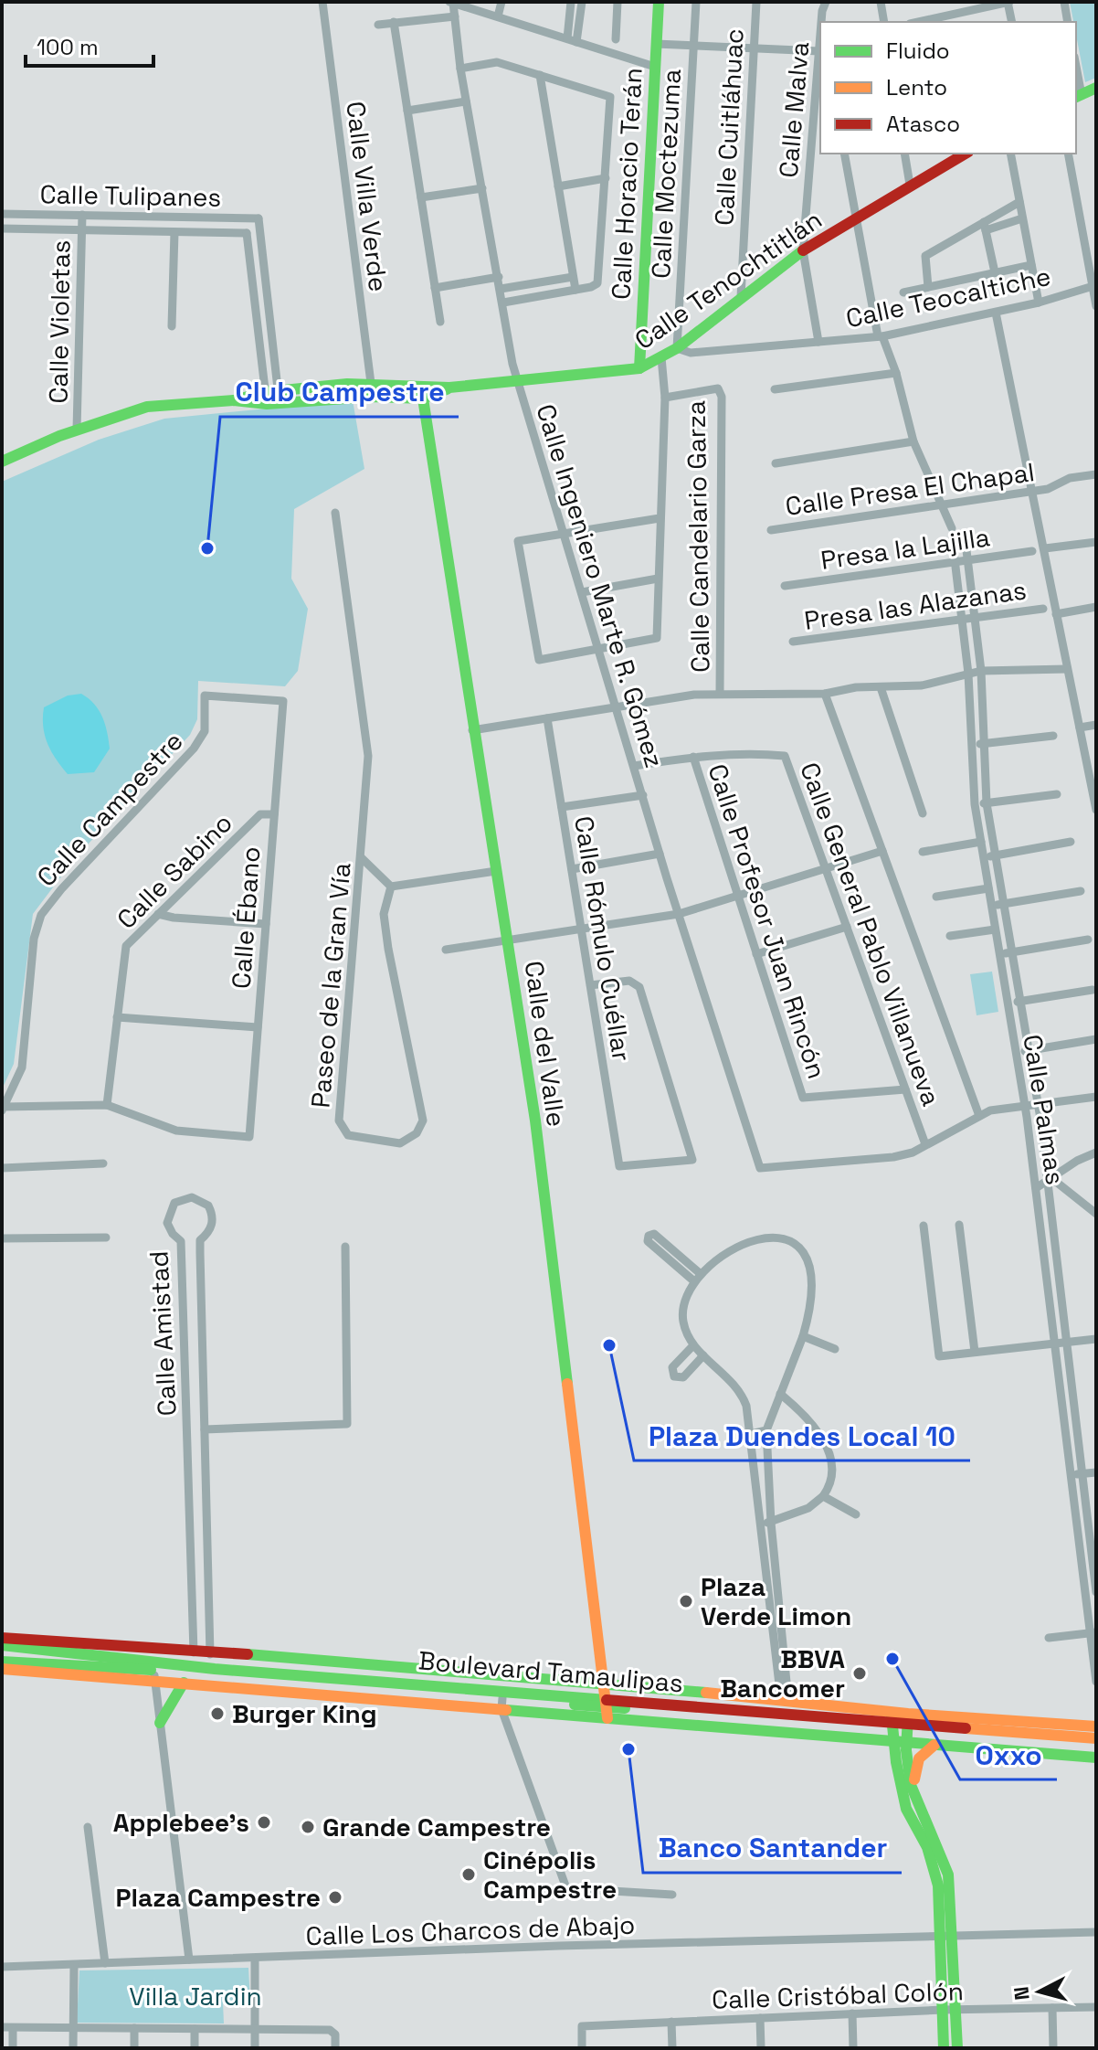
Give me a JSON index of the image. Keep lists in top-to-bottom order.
{
  "streets": {
    "street": [
      "Calle Malva",
      "Calle Cuitláhuac",
      "Calle Moctezuma",
      "Calle Horacio Terán",
      "Calle Tulipanes",
      "Calle Villa Verde",
      "Calle Tenochtitlán",
      "Calle Teocaltiche",
      "Calle Violetas",
      "Calle Presa El Chapal",
      "Calle Candelario Garza",
      "Presa la Lajilla",
      "Calle Ingeniero Marte R. Gómez",
      "Presa las Alazanas",
      "Calle Campestre",
      "Calle Sabino",
      "Calle Ébano",
      "Calle Profesor Juan Rincón",
      "Calle General Pablo Villanueva",
      "Calle Rómulo Cuéllar",
      "Paseo de la Gran Vía",
      "Calle del Valle",
      "Calle Palmas",
      "Calle Amistad",
      "Boulevard Tamaulipas",
      "Calle Los Charcos de Abajo",
      "Calle Cristóbal Colón"
    ]
  },
  "crossings": [
    ["Calle Malva", "Calle Tenochtitlán"],
    ["Calle Malva", "Calle Teocaltiche"],
    ["Calle Cuitláhuac", "Calle Tenochtitlán"],
    ["Calle Moctezuma", "Calle Tenochtitlán"],
    ["Calle Moctezuma", "Calle Teocaltiche"],
    ["Calle Horacio Terán", "Calle Tenochtitlán"],
    ["Calle Tulipanes", "Calle Violetas"],
    ["Calle Tenochtitlán", "Calle Teocaltiche"],
    ["Calle Tenochtitlán", "Calle Ingeniero Marte R. Gómez"],
    ["Calle Tenochtitlán", "Calle del Valle"],
    ["Presa la Lajilla", "Calle Palmas"],
    ["Calle Ingeniero Marte R. Gómez", "Calle General Pablo Villanueva"],
    ["Presa las Alazanas", "Calle Palmas"],
    ["Calle Campestre", "Calle Ébano"],
    ["Calle Sabino", "Calle Ébano"],
    ["Calle Profesor Juan Rincón", "Calle General Pablo Villanueva"],
    ["Calle del Valle", "Boulevard Tamaulipas"]
  ],
  "parks": ["Villa Jardin"],
  "places": [
    "Club Campestre",
    "Plaza Duendes Local 10",
    "Plaza Verde Limon",
    "Oxxo",
    "BBVA Bancomer",
    "Burger King",
    "Banco Santander",
    "Applebee's",
    "Grande Campestre",
    "Cinépolis Campestre",
    "Plaza Campestre"
  ],
  "legend": ["Fluido", "Lento", "Atasco"],
  "scale_bar": "100 m",
  "north": "left"
}
